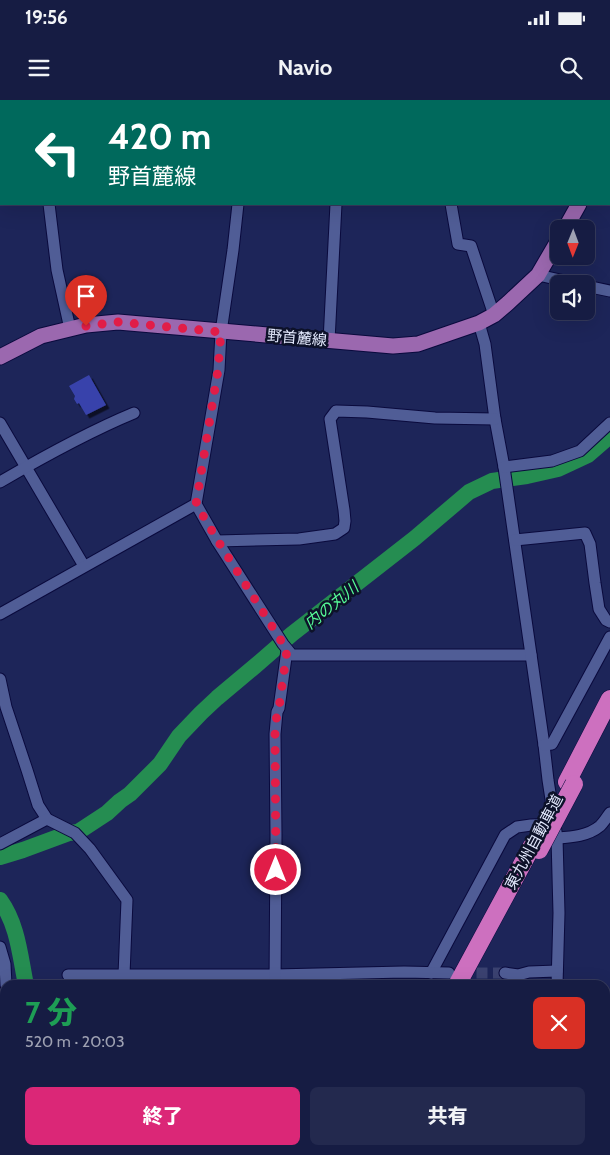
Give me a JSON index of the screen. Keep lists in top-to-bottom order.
{
  "streets": {
    "highway": ["東九州自動車道"],
    "main road": ["野首麓線"]
  },
  "water": ["内の丸川"],
  "north": "bottom",
  "page": {
    "status": "19:56",
    "header": "Navio",
    "turn": ["420 m", "野首麓線"],
    "heading": ["7 分", "520 m · 20:03"],
    "buttons": ["終了", "共有"]
  }
}
